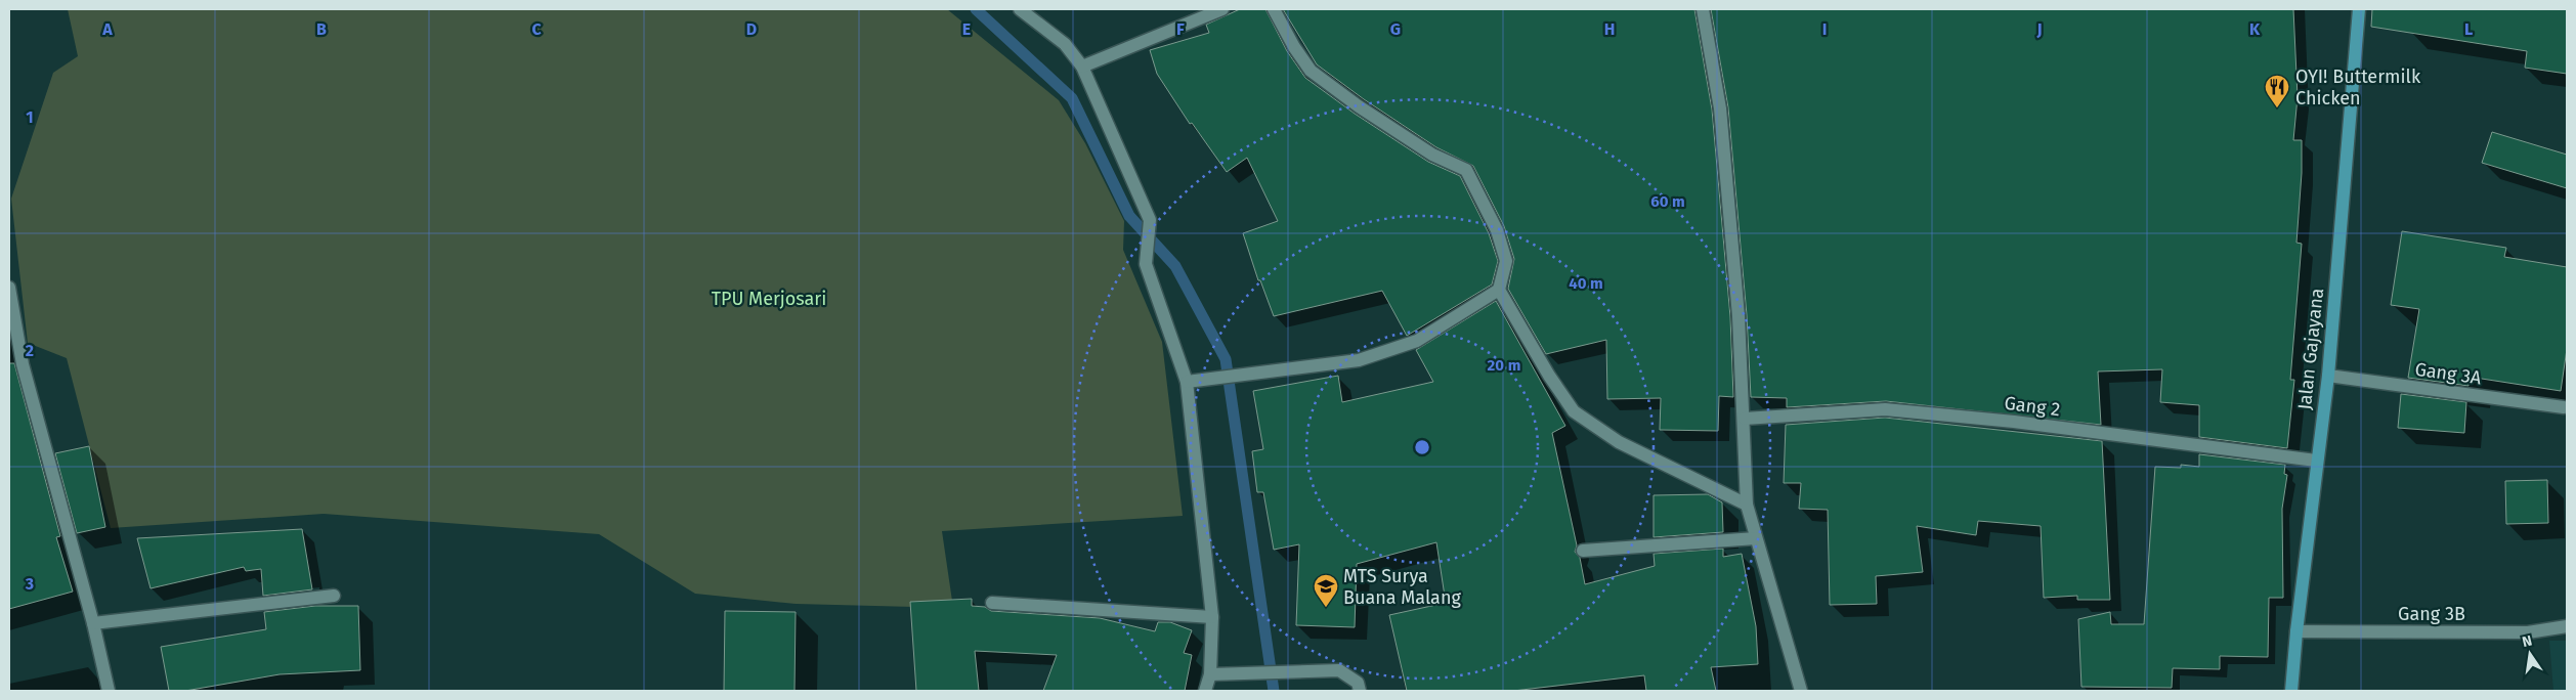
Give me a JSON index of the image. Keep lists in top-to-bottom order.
{
  "streets": {
    "main road": ["Jalan Gajayana"],
    "street": ["Gang 3A", "Gang 2", "Gang 3B"]
  },
  "crossings": [
    ["Jalan Gajayana", "Gang 3A"],
    ["Jalan Gajayana", "Gang 2"],
    ["Jalan Gajayana", "Gang 3B"]
  ],
  "parks": ["TPU Merjosari"],
  "places": {
    "restaurant": ["OYI! Buttermilk Chicken"],
    "school or university": ["MTS Surya Buana Malang"]
  },
  "north": "top",
  "grid": {
    "columns": [
      "A",
      "B",
      "C",
      "D",
      "E",
      "F",
      "G",
      "H",
      "I",
      "J",
      "K",
      "L"
    ],
    "rows": ["1", "2", "3"]
  },
  "rings": ["60 m", "40 m", "20 m"]
}
